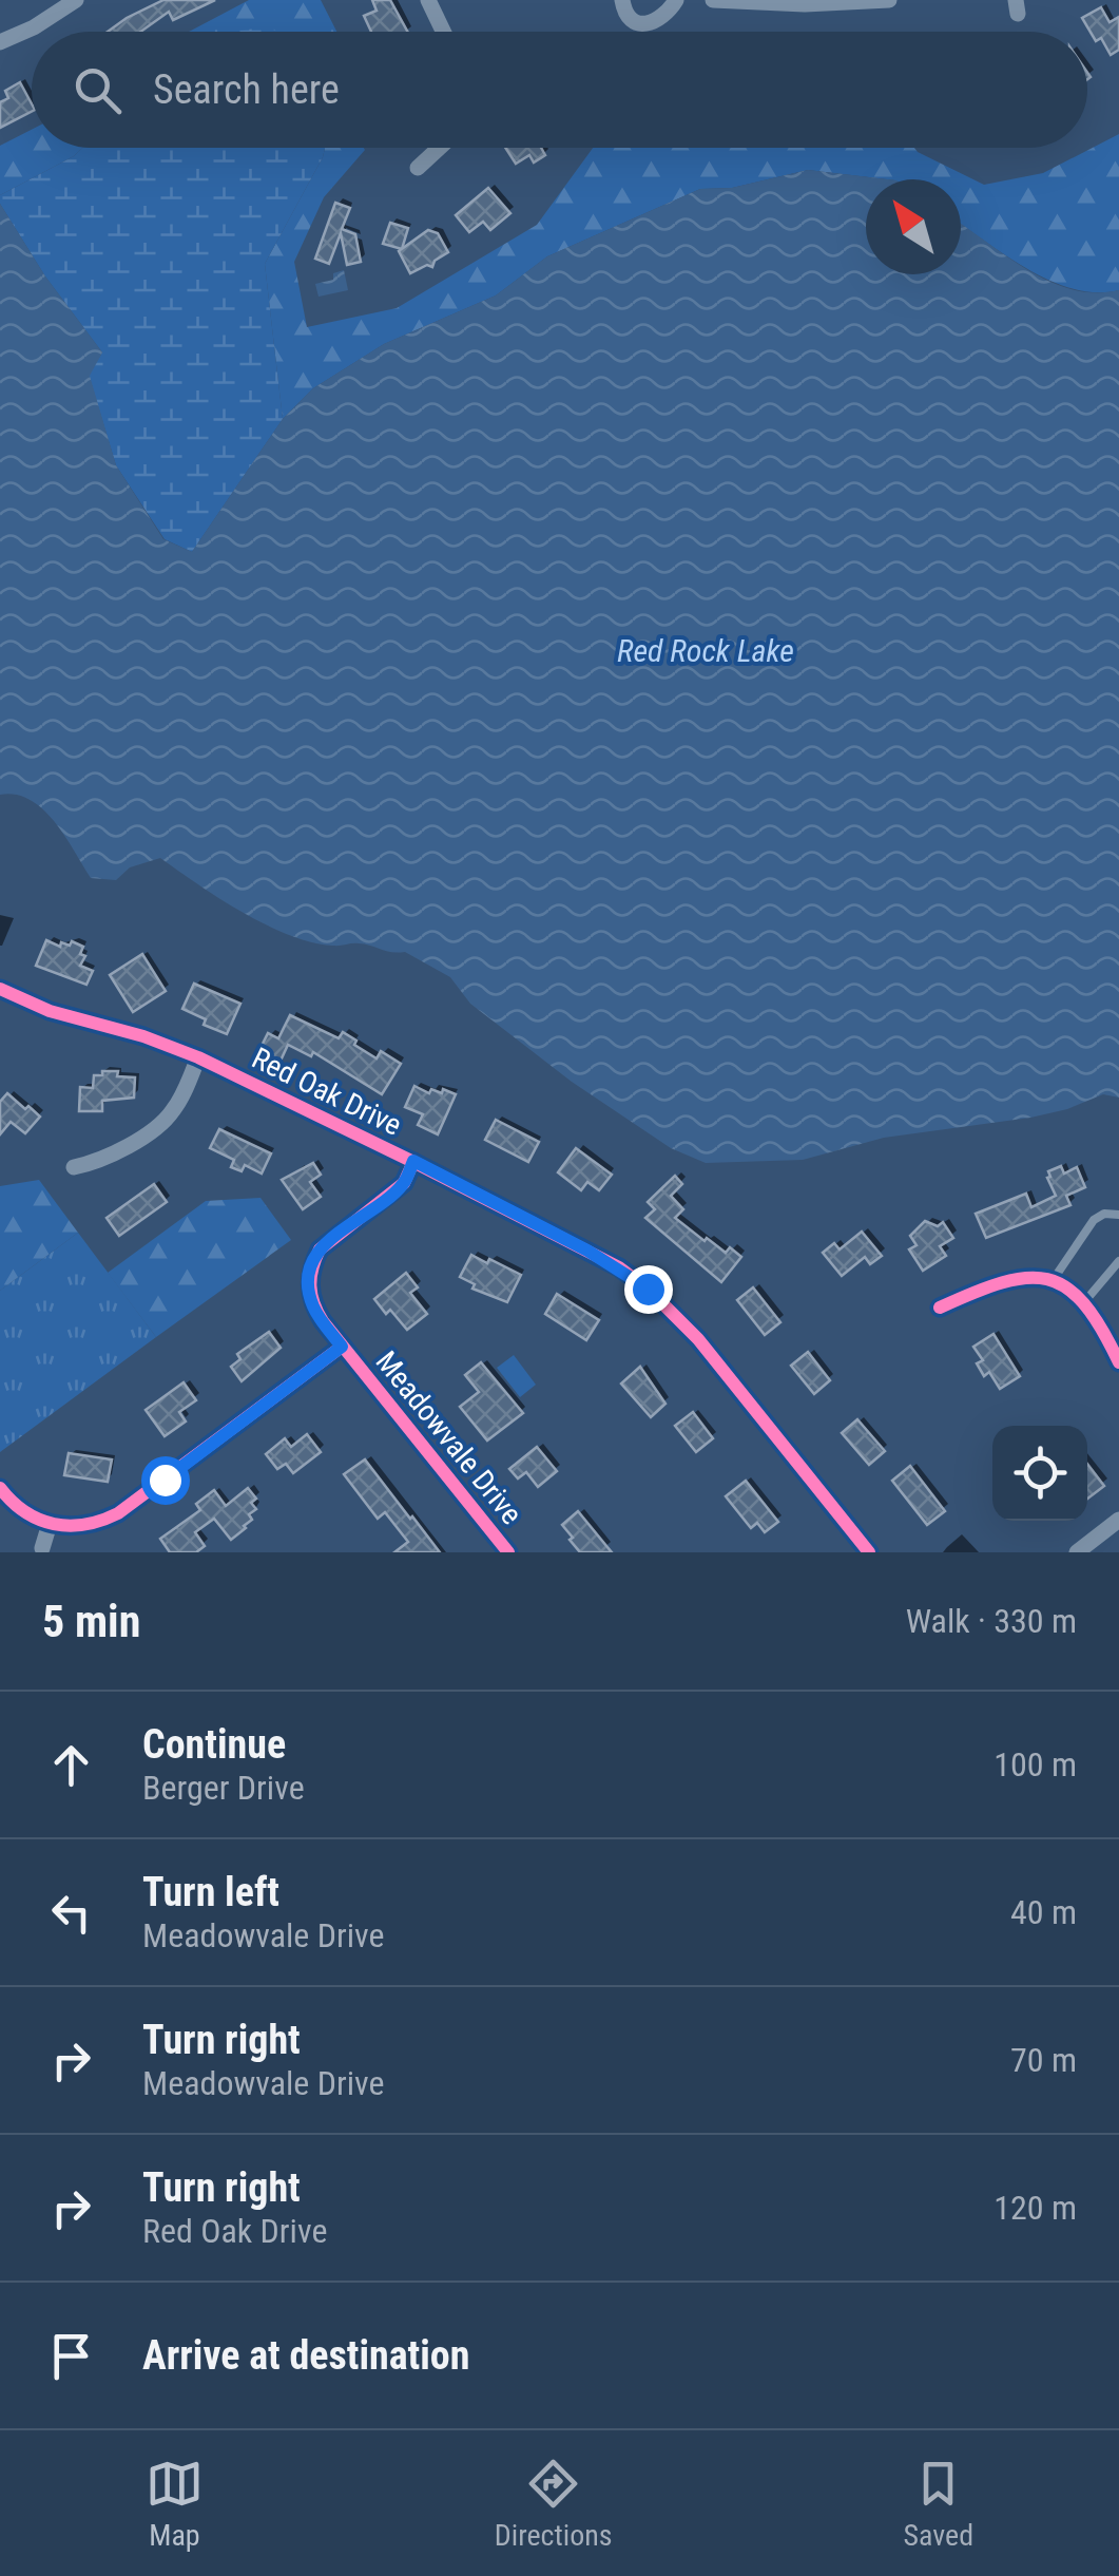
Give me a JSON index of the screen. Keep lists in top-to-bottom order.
{
  "streets": {
    "street": ["Red Oak Drive", "Meadowvale Drive"]
  },
  "crossings": [
    ["Red Oak Drive", "Meadowvale Drive"]
  ],
  "water": ["Red Rock Lake"],
  "north": "top left",
  "page": {
    "search": "Search here",
    "heading": ["5 min", "Walk · 330 m"],
    "list": [
      ["Continue", "Berger Drive", "100 m"],
      ["Turn left", "Meadowvale Drive", "40 m"],
      ["Turn right", "Meadowvale Drive", "70 m"],
      ["Turn right", "Red Oak Drive", "120 m"],
      "Arrive at destination"
    ],
    "nav": ["Map", "Directions", "Saved"]
  }
}
